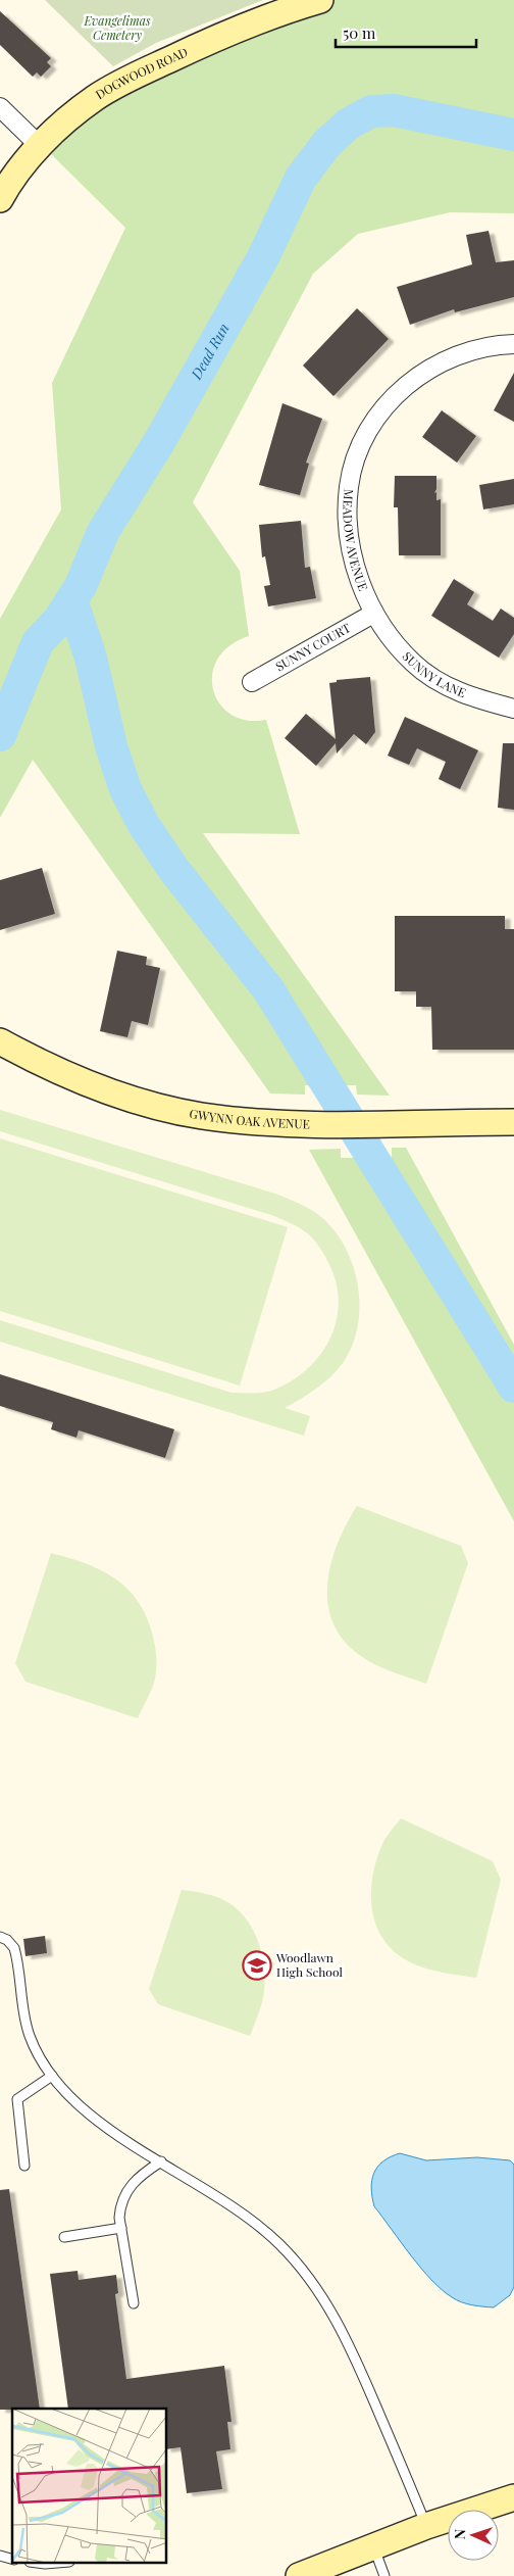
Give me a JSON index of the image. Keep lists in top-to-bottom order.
{
  "streets": {
    "street": [
      "DOGWOOD ROAD",
      "MEADOW AVENUE",
      "SUNNY COURT",
      "SUNNY LANE",
      "GWYNN OAK AVENUE"
    ]
  },
  "crossings": [
    ["MEADOW AVENUE", "SUNNY COURT"],
    ["MEADOW AVENUE", "SUNNY LANE"],
    ["SUNNY COURT", "SUNNY LANE"]
  ],
  "water": ["Dead Run"],
  "parks": ["Evangelimas Cemetery"],
  "places": {
    "school or university": ["Woodlawn High School"]
  },
  "scale_bar": "50 m",
  "north": "left"
}
